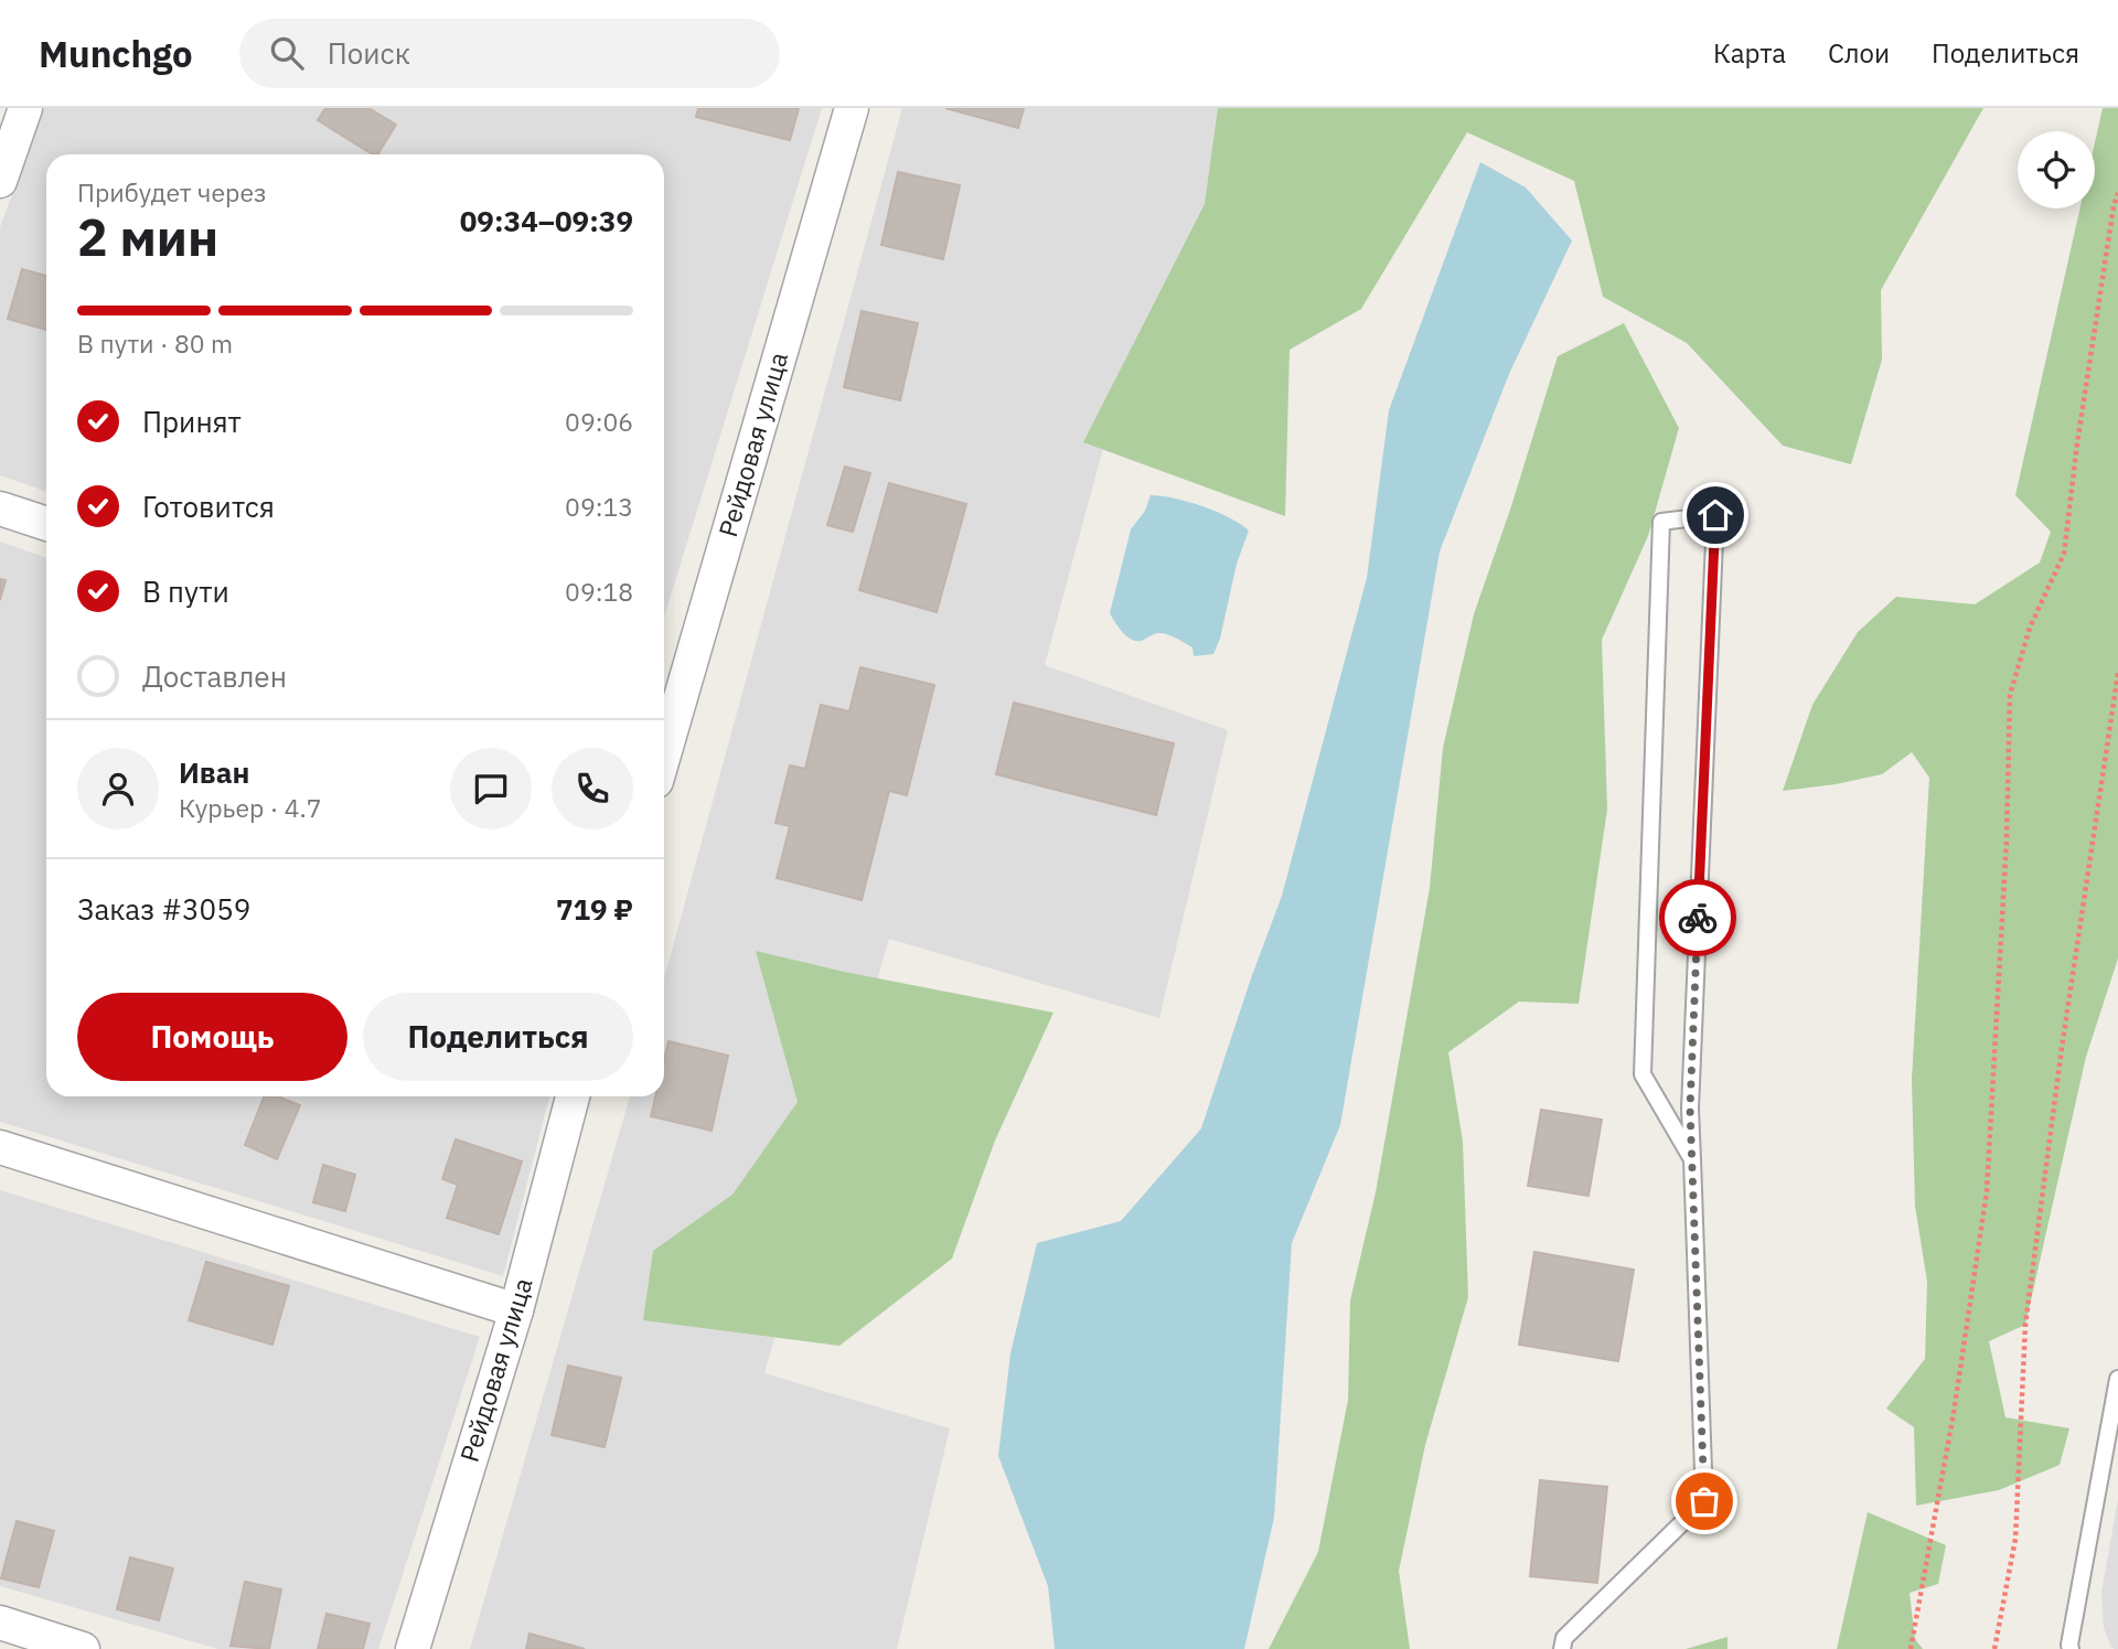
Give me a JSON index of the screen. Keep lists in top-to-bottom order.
{
  "streets": {
    "street": ["Рейдовая улица"]
  },
  "page": {
    "header": "Munchgo",
    "search": "Поиск",
    "nav": ["Карта", "Слои", "Поделиться"],
    "heading": ["2 мин", "Прибудет через", "09:34–09:39"],
    "panel": [
      "Иван",
      "Курьер · 4.7",
      "Заказ #3059",
      "719 ₽"
    ],
    "bar": "В пути · 80 m",
    "list": [
      ["Принят", "09:06"],
      ["Готовится", "09:13"],
      ["В пути", "09:18"],
      "Доставлен"
    ],
    "buttons": ["Помощь", "Поделиться"]
  }
}
